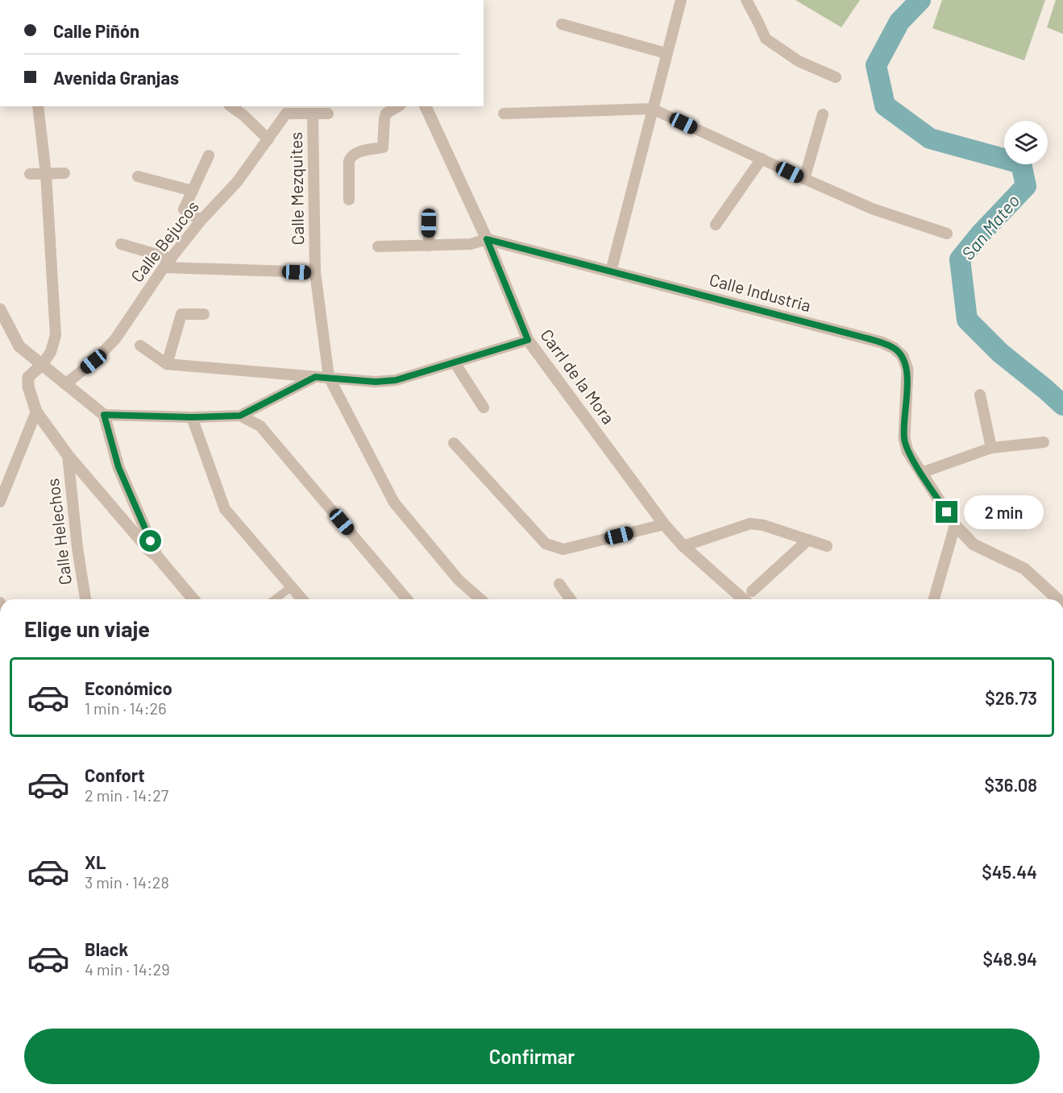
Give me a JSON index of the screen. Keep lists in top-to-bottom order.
{
  "streets": {
    "street": [
      "Calle Mezquites",
      "Calle Bejucos",
      "Calle Industria",
      "Carrl de la Mora",
      "Calle Helechos"
    ]
  },
  "crossings": [
    ["Calle Industria", "Carrl de la Mora"]
  ],
  "water": ["San Mateo"],
  "page": {
    "banner": ["Calle Piñón", "Avenida Granjas"],
    "bubble": "2 min",
    "heading": "Elige un viaje",
    "list": [
      {
        "name": "Económico",
        "note": "1 min · 14:26",
        "value": "$26.73"
      },
      {
        "name": "Confort",
        "note": "2 min · 14:27",
        "value": "$36.08"
      },
      {
        "name": "XL",
        "note": "3 min · 14:28",
        "value": "$45.44"
      },
      {
        "name": "Black",
        "note": "4 min · 14:29",
        "value": "$48.94"
      }
    ],
    "buttons": "Confirmar"
  }
}
